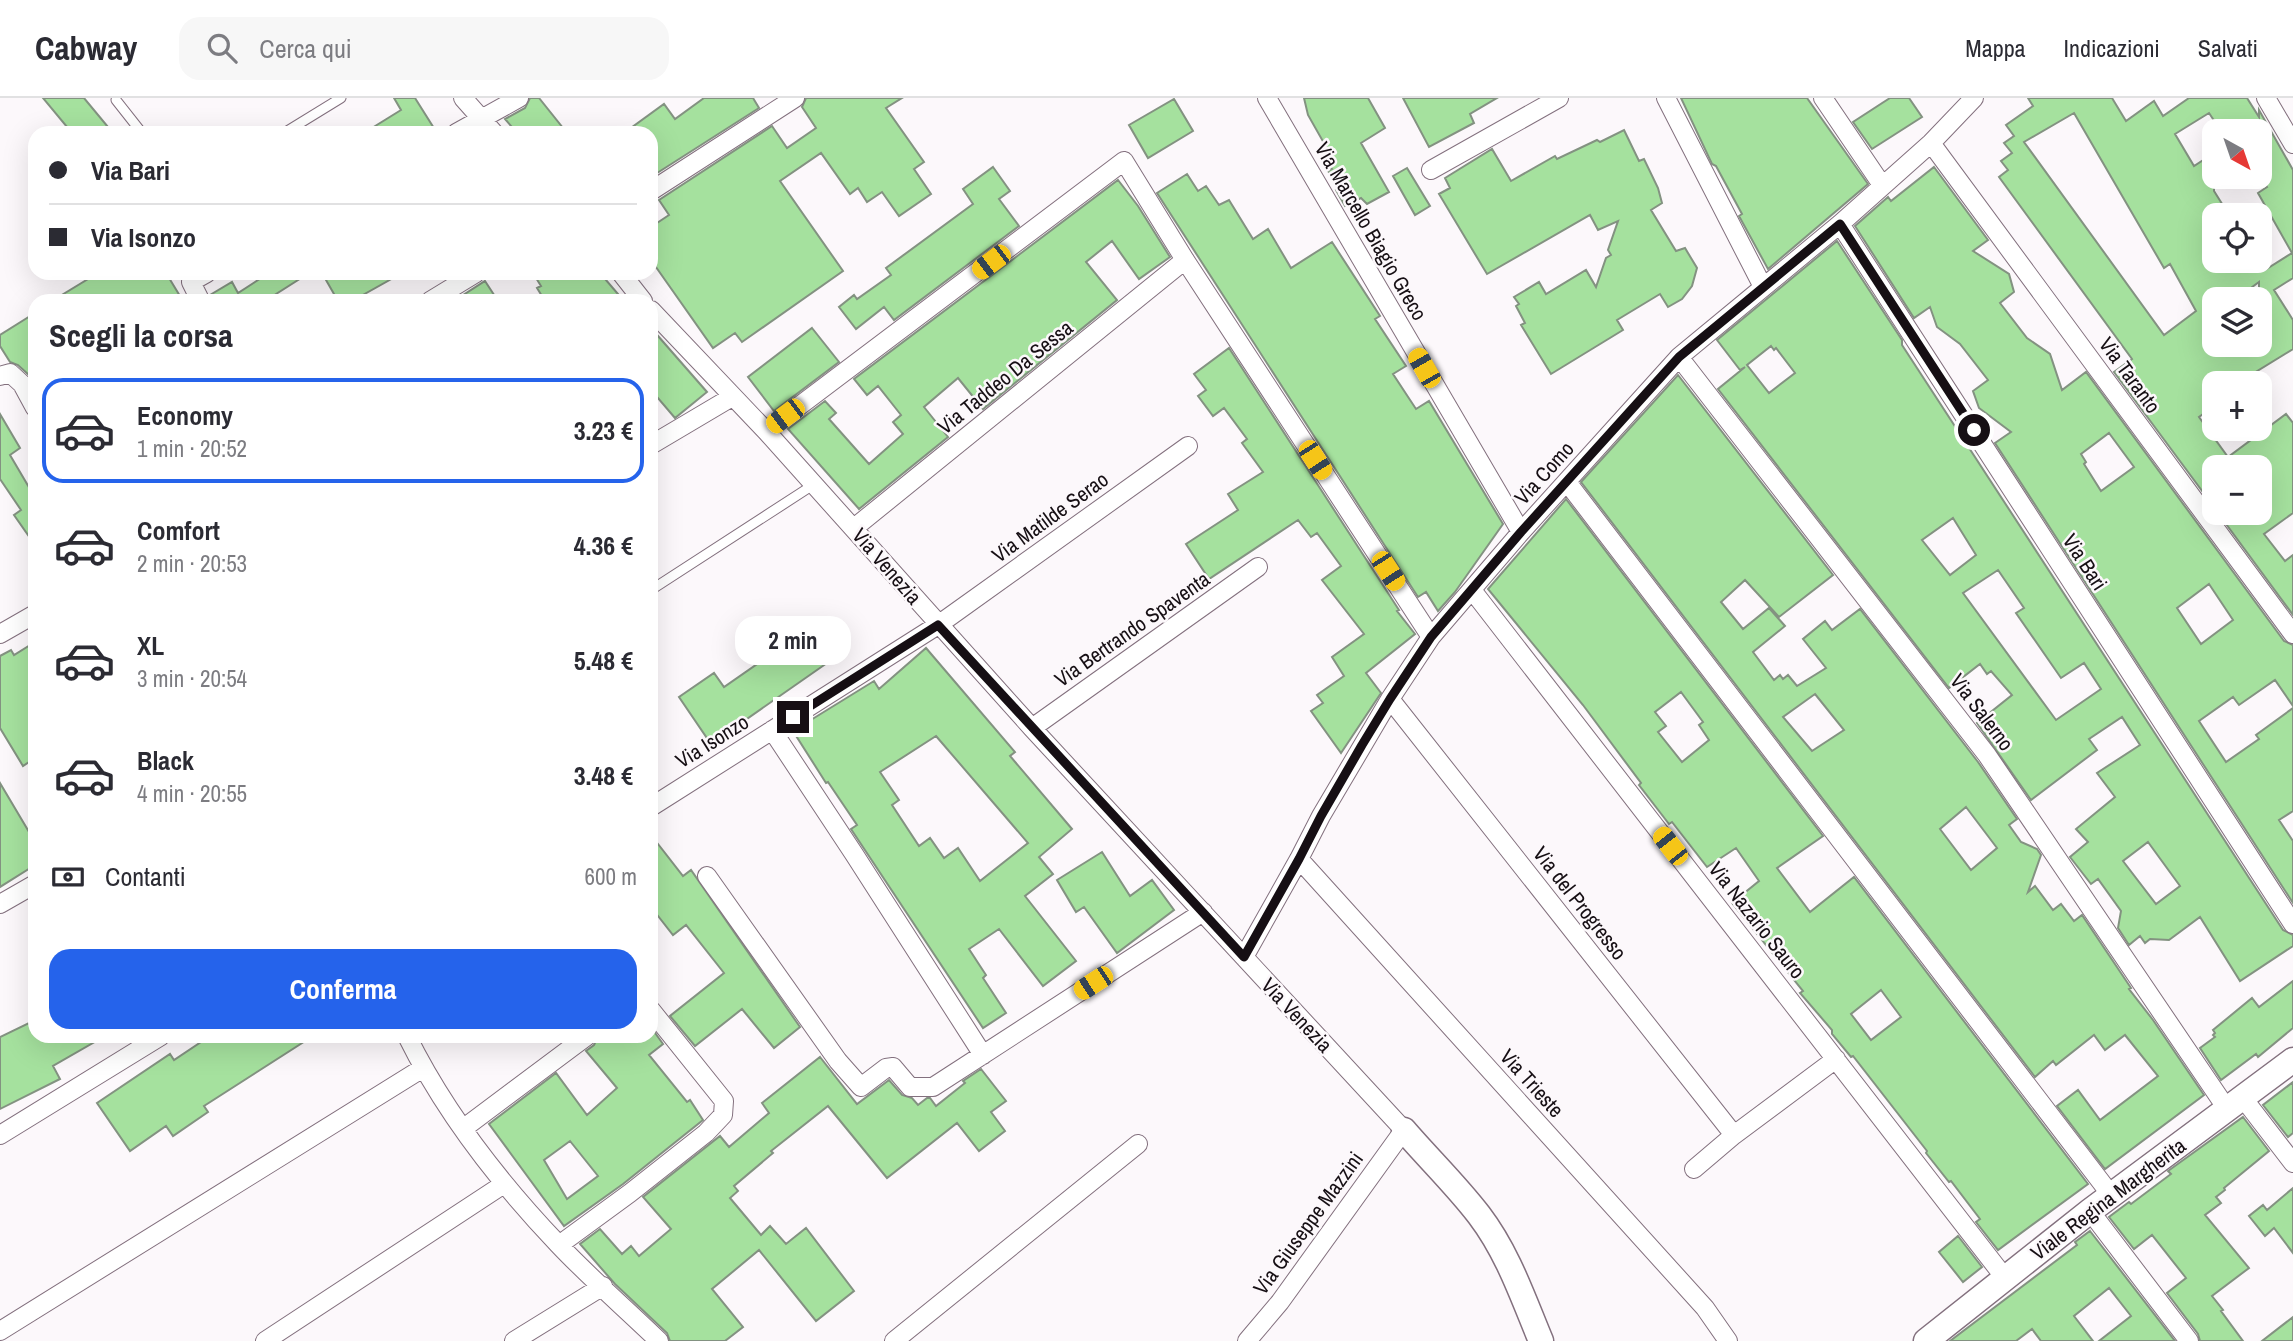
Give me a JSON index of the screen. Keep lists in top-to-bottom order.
{
  "streets": {
    "street": [
      "Via Marcello Biagio Greco",
      "Via Taranto",
      "Via Taddeo Da Sessa",
      "Via Como",
      "Via Matilde Serao",
      "Via Bari",
      "Via Venezia",
      "Via Bertrando Spaventa",
      "Via Salerno",
      "Via Isonzo",
      "Via del Progresso",
      "Via Nazario Sauro",
      "Via Trieste",
      "Viale Regina Margherita",
      "Via Giuseppe Mazzini"
    ]
  },
  "crossings": [
    ["Via Marcello Biagio Greco", "Via Como"],
    ["Via Taranto", "Via Como"],
    ["Via Taddeo Da Sessa", "Via Venezia"],
    ["Via Como", "Via Bari"],
    ["Via Como", "Via Venezia"],
    ["Via Como", "Via Salerno"],
    ["Via Como", "Via del Progresso"],
    ["Via Como", "Via Nazario Sauro"],
    ["Via Como", "Via Trieste"],
    ["Via Matilde Serao", "Via Venezia"],
    ["Via Matilde Serao", "Via Isonzo"],
    ["Via Venezia", "Via Bertrando Spaventa"],
    ["Via Venezia", "Via Isonzo"],
    ["Via Venezia", "Via Giuseppe Mazzini"],
    ["Via Salerno", "Viale Regina Margherita"],
    ["Via Nazario Sauro", "Viale Regina Margherita"]
  ],
  "north": "bottom right",
  "page": {
    "header": "Cabway",
    "search": "Cerca qui",
    "nav": ["Mappa", "Indicazioni", "Salvati"],
    "map_buttons": ["+", "−"],
    "banner": ["Via Bari", "Via Isonzo"],
    "heading": "Scegli la corsa",
    "list": [
      {
        "name": "Economy",
        "note": "1 min · 20:52",
        "value": "3.23 €"
      },
      {
        "name": "Comfort",
        "note": "2 min · 20:53",
        "value": "4.36 €"
      },
      {
        "name": "XL",
        "note": "3 min · 20:54",
        "value": "5.48 €"
      },
      {
        "name": "Black",
        "note": "4 min · 20:55",
        "value": "3.48 €"
      }
    ],
    "bubble": "2 min",
    "pay": ["Contanti", "600 m"],
    "buttons": "Conferma"
  }
}
